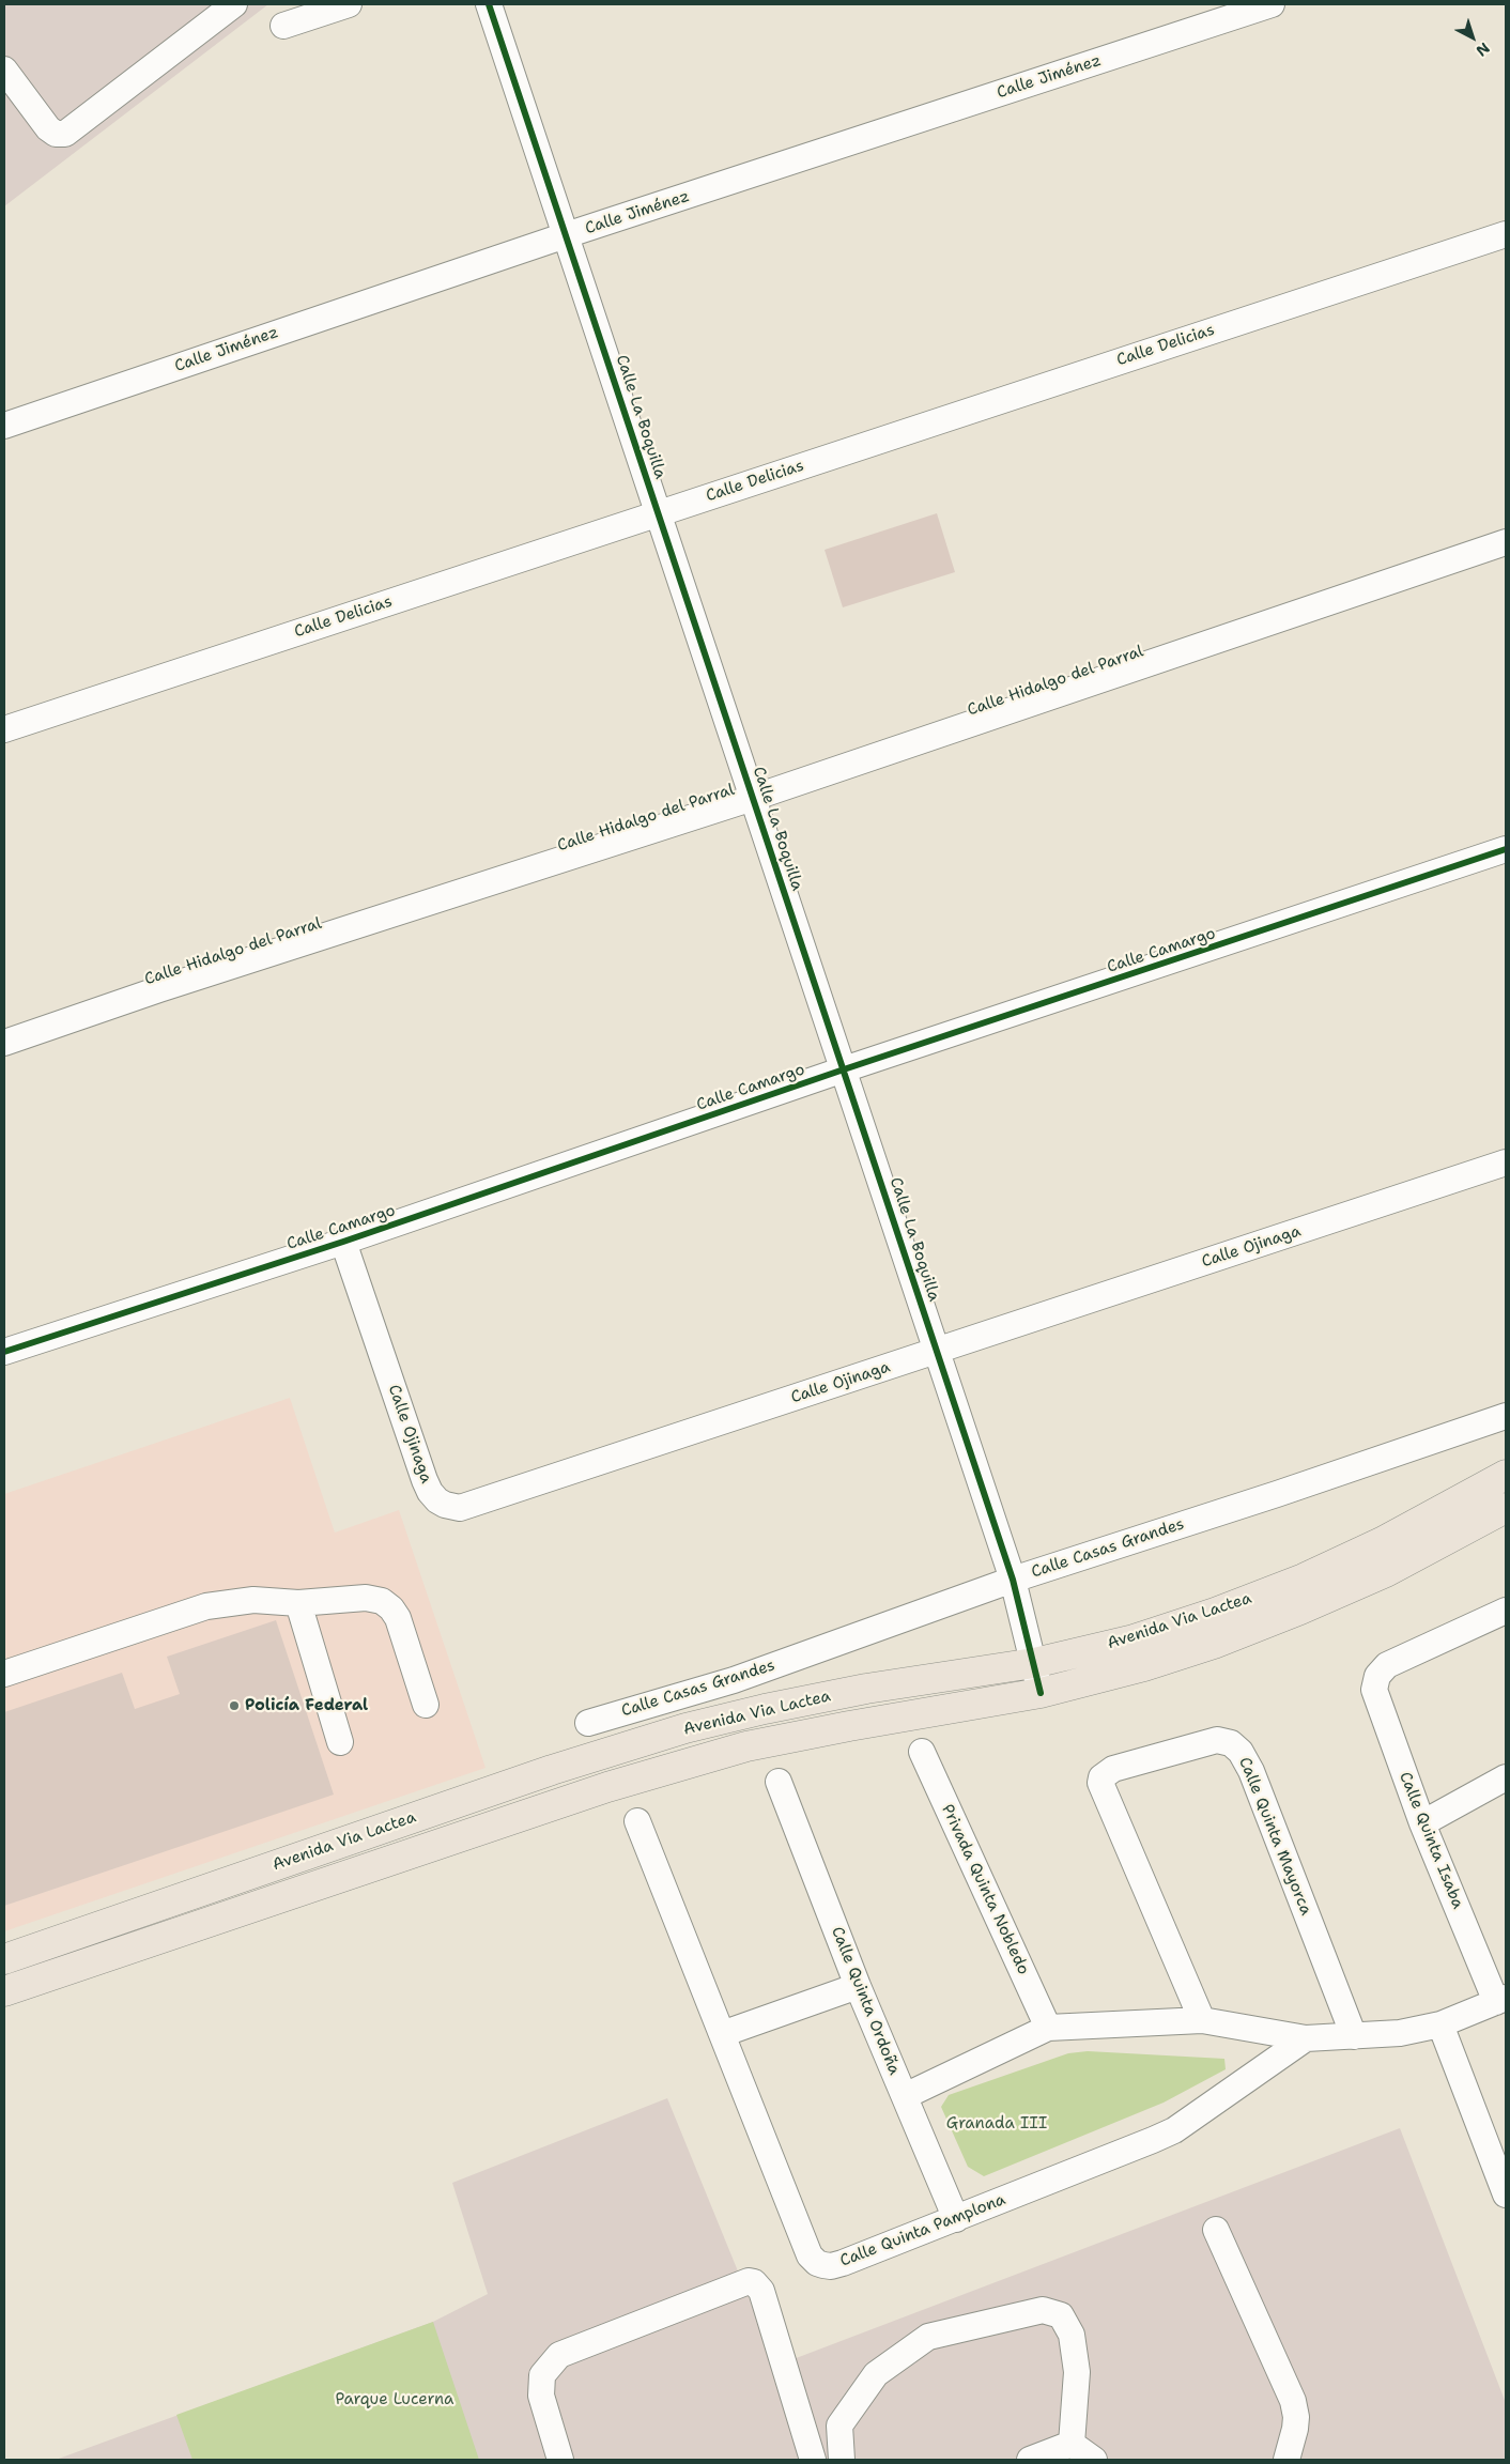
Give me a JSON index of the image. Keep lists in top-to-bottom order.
{
  "streets": {
    "main road": ["Avenida Via Lactea"],
    "street": [
      "Calle Jiménez",
      "Calle Delicias",
      "Calle La Boquilla",
      "Calle Hidalgo del Parral",
      "Calle Camargo",
      "Calle Ojinaga",
      "Calle Casas Grandes",
      "Calle Quinta Mayorca",
      "Calle Quinta Isaba",
      "Privada Quinta Nobledo",
      "Calle Quinta Ordoña",
      "Calle Quinta Pamplona"
    ]
  },
  "crossings": [
    ["Calle Jiménez", "Calle La Boquilla"],
    ["Calle Delicias", "Calle La Boquilla"],
    ["Calle La Boquilla", "Calle Hidalgo del Parral"],
    ["Calle La Boquilla", "Calle Camargo"],
    ["Calle La Boquilla", "Calle Ojinaga"],
    ["Calle La Boquilla", "Calle Casas Grandes"],
    ["Calle La Boquilla", "Avenida Via Lactea"],
    ["Calle Camargo", "Calle Ojinaga"],
    ["Calle Quinta Ordoña", "Calle Quinta Pamplona"]
  ],
  "parks": ["Granada III", "Parque Lucerna"],
  "places": ["Policía Federal"],
  "north": "bottom right"
}
